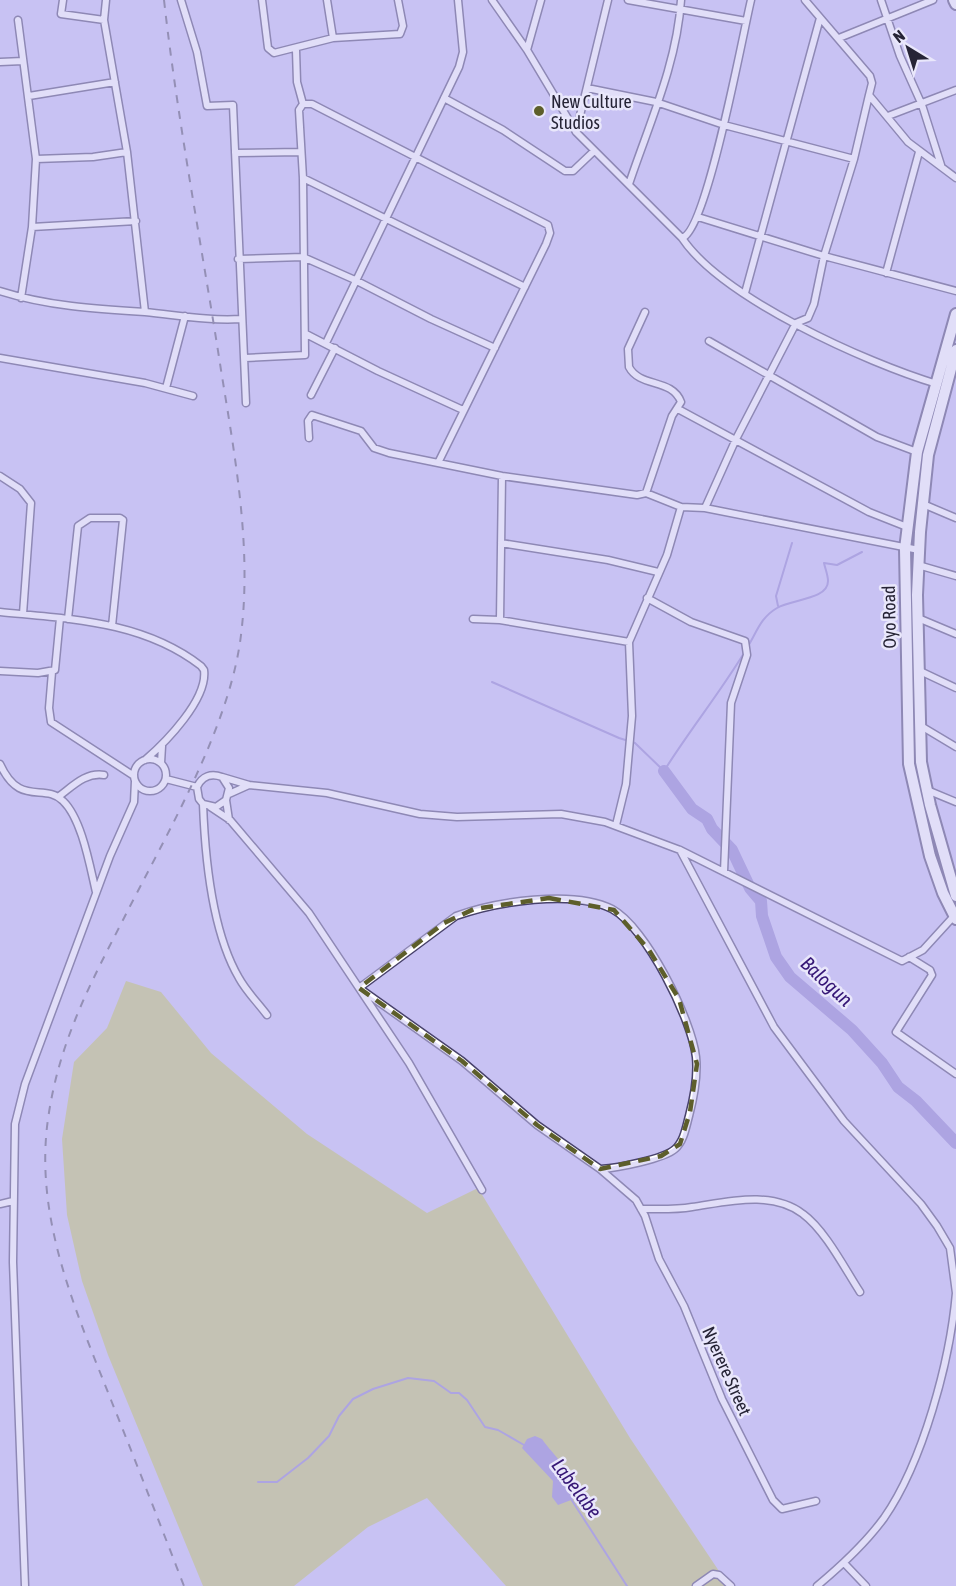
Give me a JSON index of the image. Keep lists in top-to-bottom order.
{
  "streets": {
    "main road": ["Oyo Road"],
    "street": ["Nyerere Street"]
  },
  "water": ["Balogun", "Labelabe"],
  "places": ["New Culture Studios"],
  "north": "top left"
}
